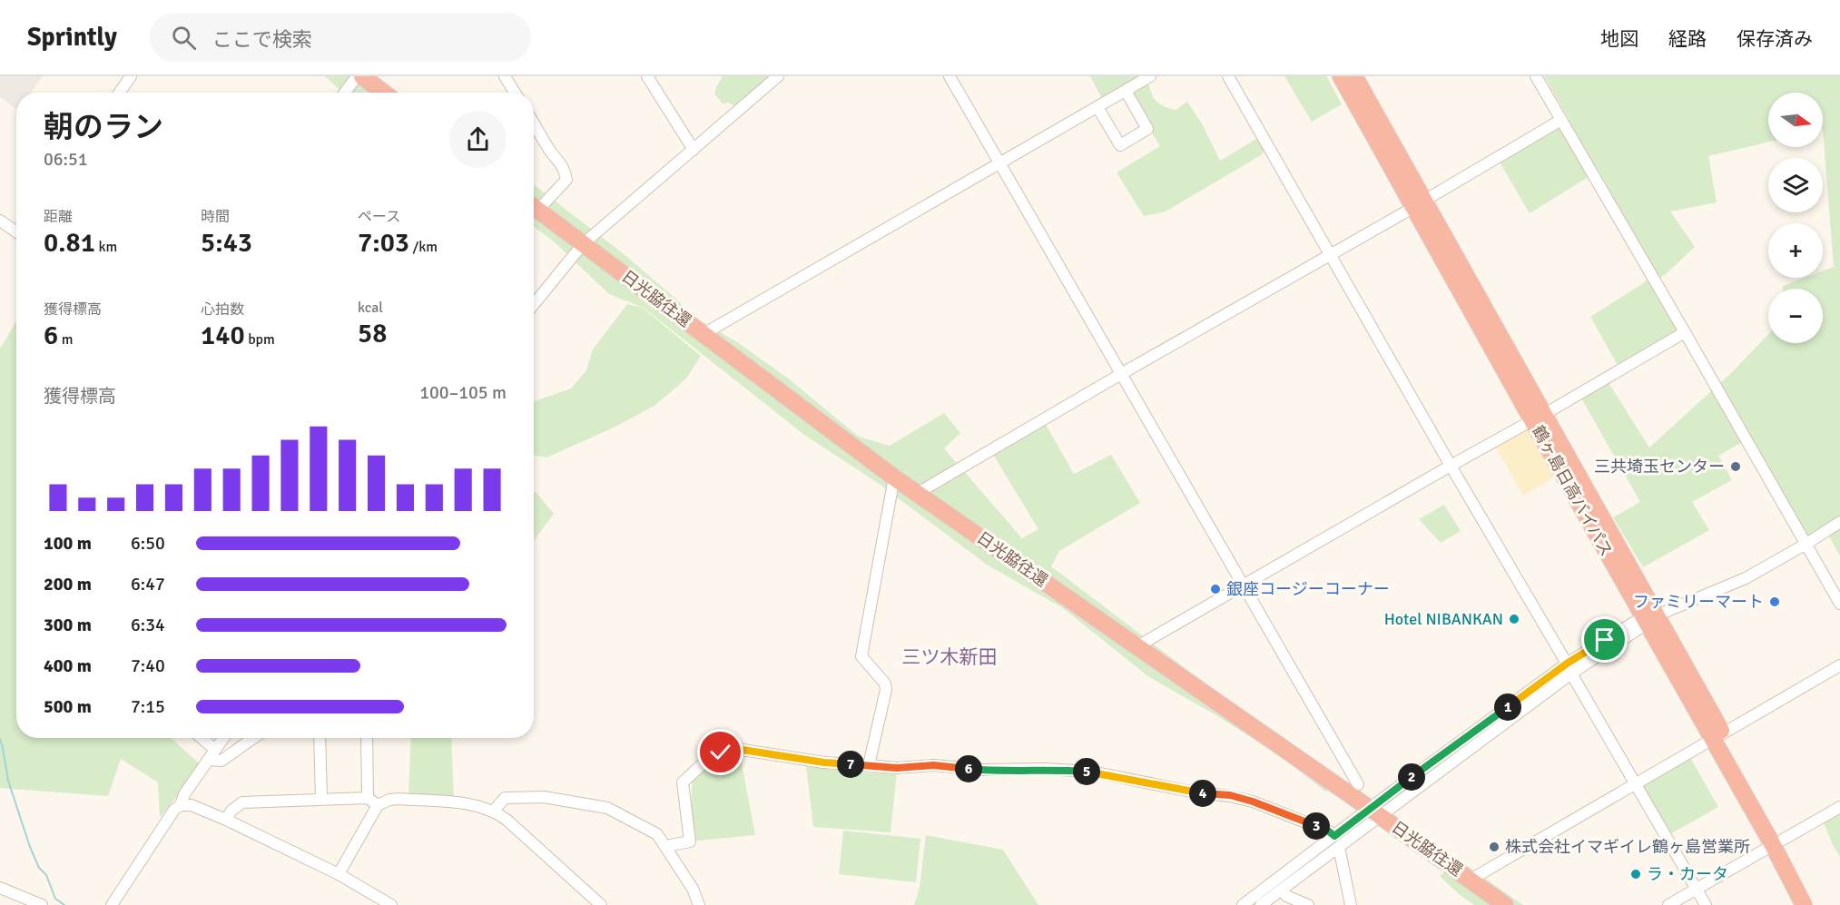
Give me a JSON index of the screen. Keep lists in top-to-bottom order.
{
  "streets": {
    "highway": ["日光脇往還", "鶴ヶ島日高バイパス"]
  },
  "districts": ["三ツ木新田"],
  "places": [
    "三共埼玉センター",
    "銀座コージーコーナー",
    "ファミリーマート",
    "Hotel NIBANKAN",
    "株式会社イマギイレ鶴ヶ島営業所",
    "ラ・カータ"
  ],
  "north": "right",
  "page": {
    "header": "Sprintly",
    "search": "ここで検索",
    "nav": ["地図", "経路", "保存済み"],
    "map_buttons": ["+", "−"],
    "heading": ["朝のラン", "06:51"],
    "stats": [
      ["距離", "0.81 km"],
      ["時間", "5:43"],
      ["ペース", "7:03 /km"],
      ["獲得標高", "6 m"],
      ["心拍数", "140 bpm"],
      ["kcal", "58"]
    ],
    "chart": ["獲得標高", "100–105 m"],
    "list": [
      {
        "name": "100 m",
        "note": "6:50"
      },
      {
        "name": "200 m",
        "note": "6:47"
      },
      {
        "name": "300 m",
        "note": "6:34"
      },
      {
        "name": "400 m",
        "note": "7:40"
      },
      {
        "name": "500 m",
        "note": "7:15"
      }
    ],
    "pins": [
      "1",
      "7",
      "6",
      "5",
      "2",
      "4",
      "3"
    ]
  }
}
